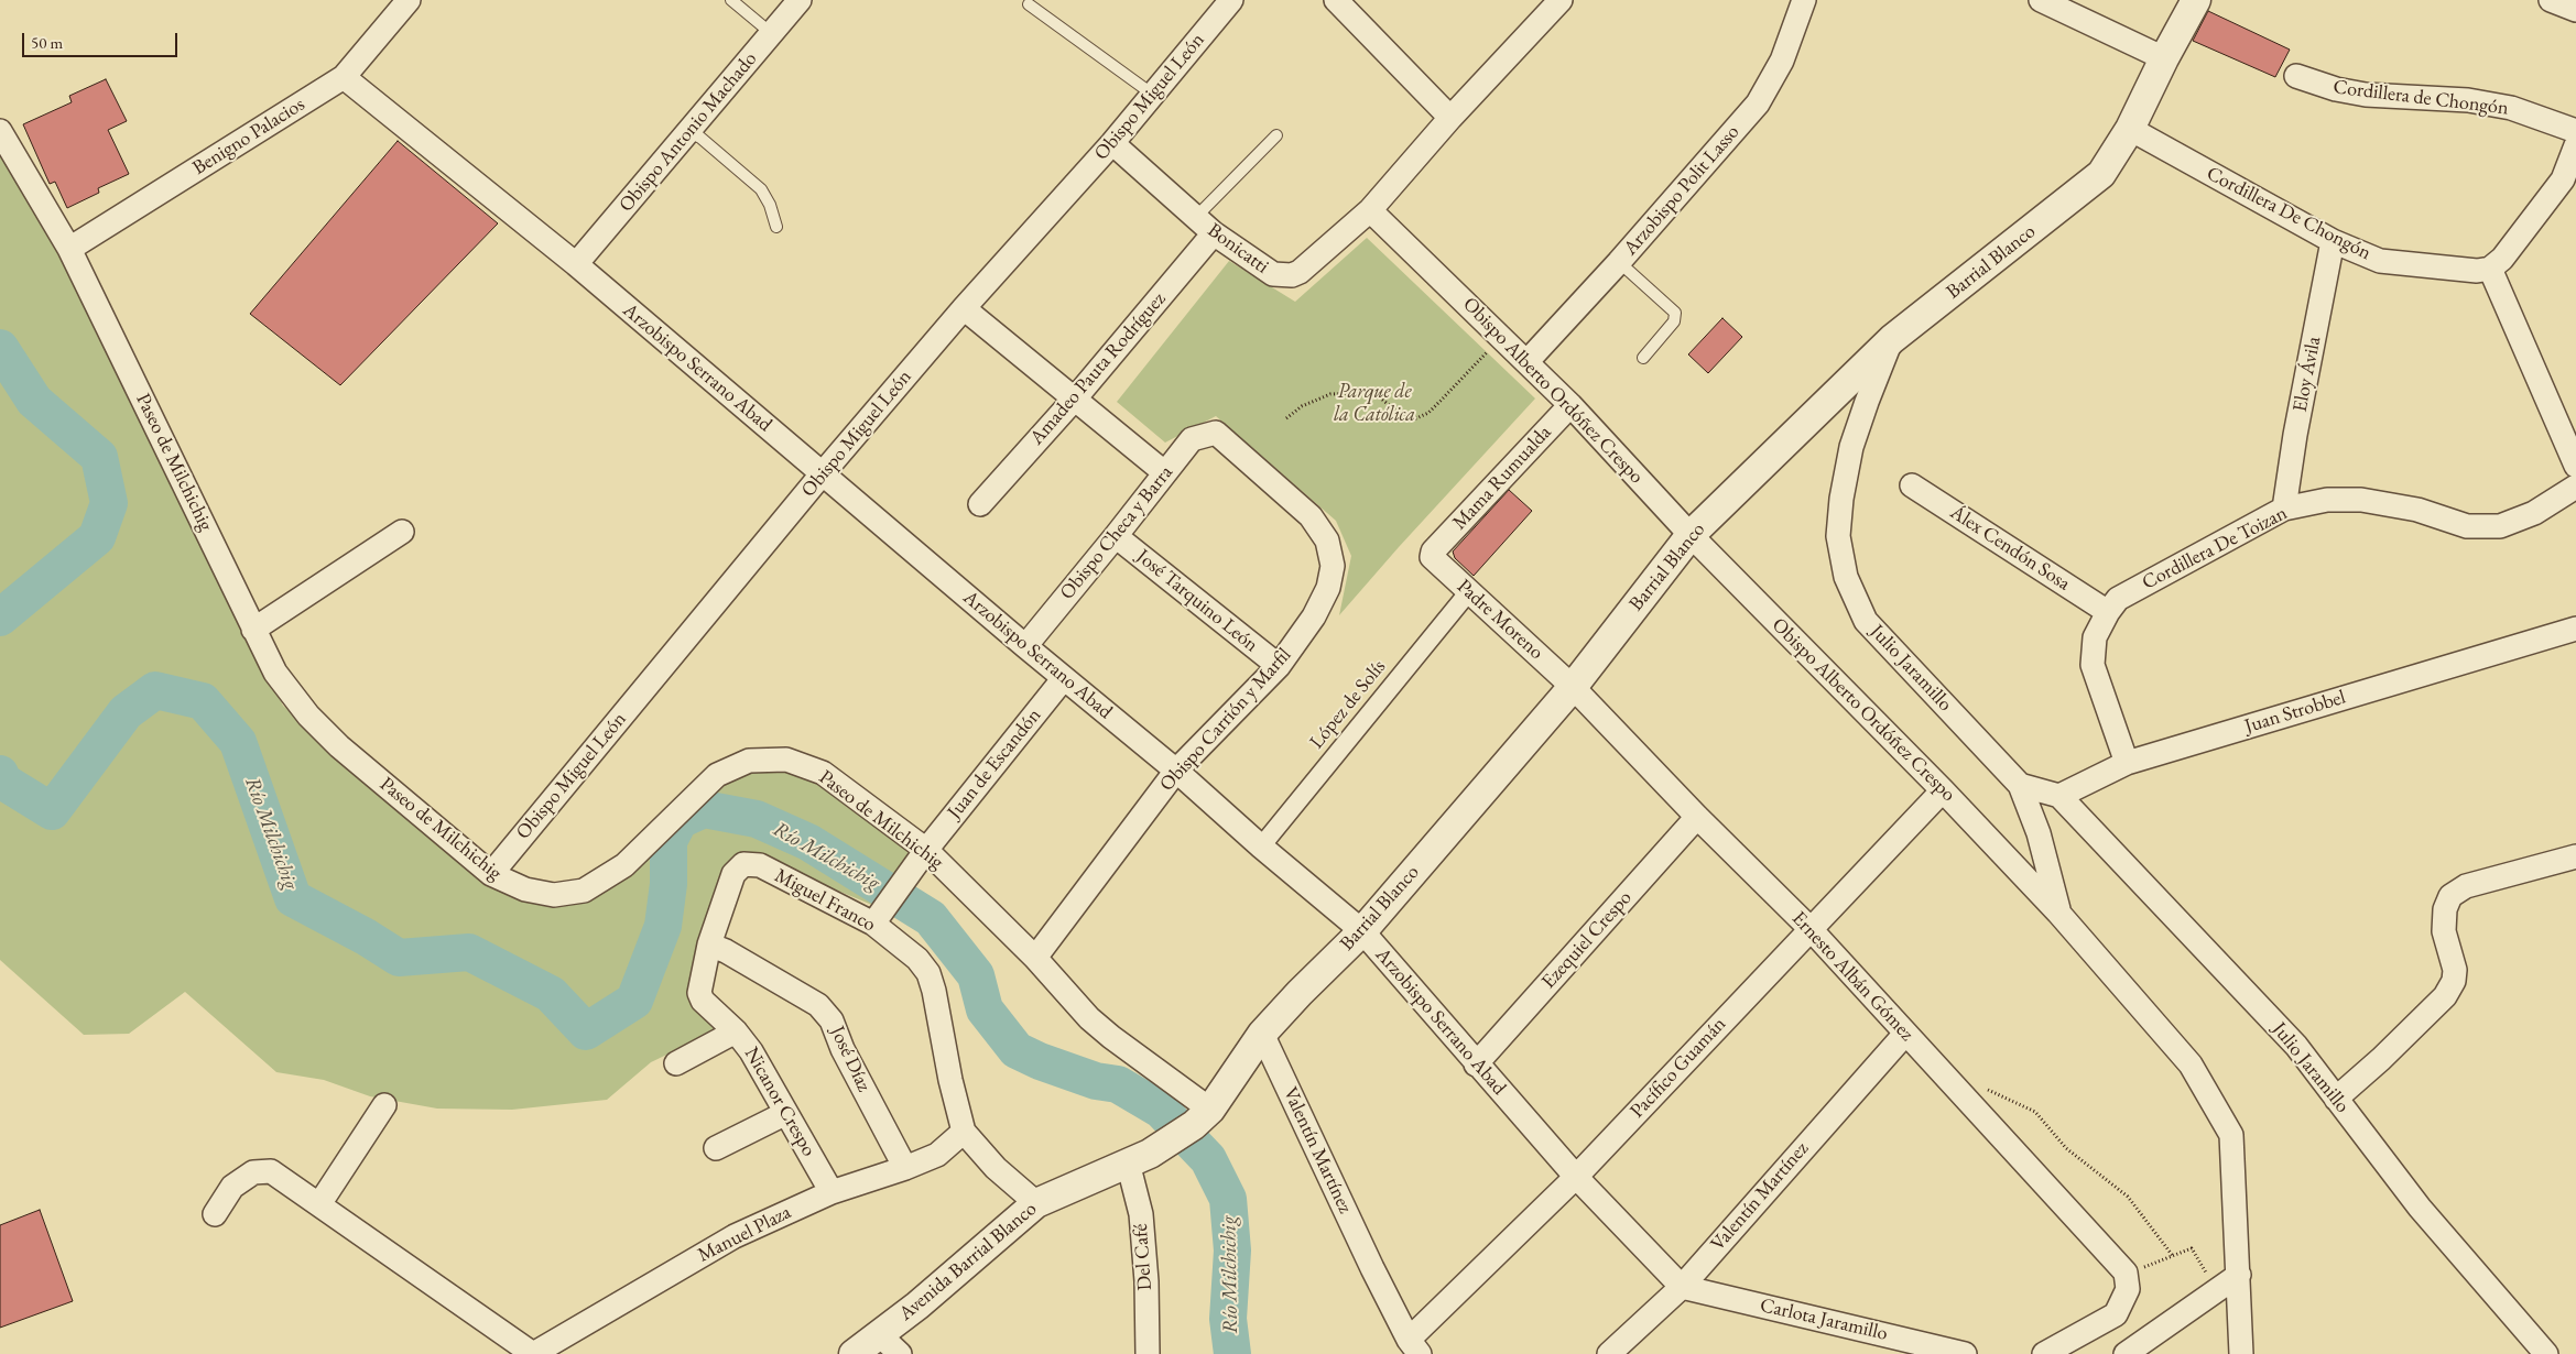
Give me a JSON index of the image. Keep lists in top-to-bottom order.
{
  "streets": {
    "street": [
      "Obispo Miguel León",
      "Cordillera de Chongón",
      "Obispo Antonio Machado",
      "Benigno Palacios",
      "Arzobispo Polit Lasso",
      "Cordillera De Chongón",
      "Bonicatti",
      "Barrial Blanco",
      "Arzobispo Serrano Abad",
      "Amadeo Pauta Rodríguez",
      "Eloy Ávila",
      "Obispo Alberto Ordóñez Crespo",
      "Paseo de Milchichig",
      "Mama Rumualda",
      "Obispo Checa y Barra",
      "Álex Cendón Sosa",
      "Cordillera De Toizan",
      "José Tarquino León",
      "Padre Moreno",
      "Julio Jaramillo",
      "López de Solís",
      "Juan Strobbel",
      "Obispo Carrión y Marfil",
      "Juan de Escandón",
      "Miguel Franco",
      "Ezequiel Crespo",
      "Ernesto Albán Gómez",
      "José Díaz",
      "Pacífico Guamán",
      "Nicanor Crespo",
      "Valentín Martínez",
      "Manuel Plaza",
      "Del Café",
      "Avenida Barrial Blanco",
      "Carlota Jaramillo"
    ]
  },
  "crossings": [
    ["Obispo Miguel León", "Bonicatti"],
    ["Obispo Miguel León", "Arzobispo Serrano Abad"],
    ["Obispo Miguel León", "Paseo de Milchichig"],
    ["Obispo Antonio Machado", "Arzobispo Serrano Abad"],
    ["Benigno Palacios", "Arzobispo Serrano Abad"],
    ["Benigno Palacios", "Paseo de Milchichig"],
    ["Arzobispo Polit Lasso", "Obispo Alberto Ordóñez Crespo"],
    ["Cordillera De Chongón", "Barrial Blanco"],
    ["Cordillera De Chongón", "Eloy Ávila"],
    ["Bonicatti", "Amadeo Pauta Rodríguez"],
    ["Bonicatti", "Obispo Alberto Ordóñez Crespo"],
    ["Barrial Blanco", "Arzobispo Serrano Abad"],
    ["Barrial Blanco", "Obispo Alberto Ordóñez Crespo"],
    ["Barrial Blanco", "Paseo de Milchichig"],
    ["Barrial Blanco", "Padre Moreno"],
    ["Barrial Blanco", "Julio Jaramillo"],
    ["Barrial Blanco", "Ernesto Albán Gómez"],
    ["Barrial Blanco", "Valentín Martínez"],
    ["Barrial Blanco", "Del Café"],
    ["Barrial Blanco", "Avenida Barrial Blanco"],
    ["Arzobispo Serrano Abad", "Obispo Checa y Barra"],
    ["Arzobispo Serrano Abad", "López de Solís"],
    ["Arzobispo Serrano Abad", "Obispo Carrión y Marfil"],
    ["Arzobispo Serrano Abad", "Juan de Escandón"],
    ["Arzobispo Serrano Abad", "Ezequiel Crespo"],
    ["Arzobispo Serrano Abad", "Pacífico Guamán"],
    ["Arzobispo Serrano Abad", "Valentín Martínez"],
    ["Arzobispo Serrano Abad", "Carlota Jaramillo"],
    ["Eloy Ávila", "Cordillera De Toizan"],
    ["Obispo Alberto Ordóñez Crespo", "Mama Rumualda"],
    ["Obispo Alberto Ordóñez Crespo", "Julio Jaramillo"],
    ["Obispo Alberto Ordóñez Crespo", "Pacífico Guamán"],
    ["Paseo de Milchichig", "Obispo Carrión y Marfil"],
    ["Paseo de Milchichig", "Juan de Escandón"],
    ["Mama Rumualda", "Padre Moreno"],
    ["Obispo Checa y Barra", "José Tarquino León"],
    ["Obispo Checa y Barra", "Obispo Carrión y Marfil"],
    ["Álex Cendón Sosa", "Cordillera De Toizan"],
    ["Cordillera De Toizan", "Juan Strobbel"],
    ["José Tarquino León", "Obispo Carrión y Marfil"],
    ["Padre Moreno", "López de Solís"],
    ["Padre Moreno", "Ernesto Albán Gómez"],
    ["Julio Jaramillo", "Juan Strobbel"],
    ["Juan de Escandón", "Miguel Franco"],
    ["Miguel Franco", "José Díaz"],
    ["Miguel Franco", "Nicanor Crespo"],
    ["Miguel Franco", "Manuel Plaza"],
    ["Miguel Franco", "Avenida Barrial Blanco"],
    ["Ezequiel Crespo", "Ernesto Albán Gómez"],
    ["Ernesto Albán Gómez", "Pacífico Guamán"],
    ["Ernesto Albán Gómez", "Valentín Martínez"],
    ["José Díaz", "Manuel Plaza"],
    ["Pacífico Guamán", "Valentín Martínez"],
    ["Nicanor Crespo", "Manuel Plaza"],
    ["Valentín Martínez", "Carlota Jaramillo"],
    ["Del Café", "Avenida Barrial Blanco"]
  ],
  "water": ["Río Milchichig"],
  "parks": ["Parque de la Católica"],
  "scale_bar": "50 m"
}
